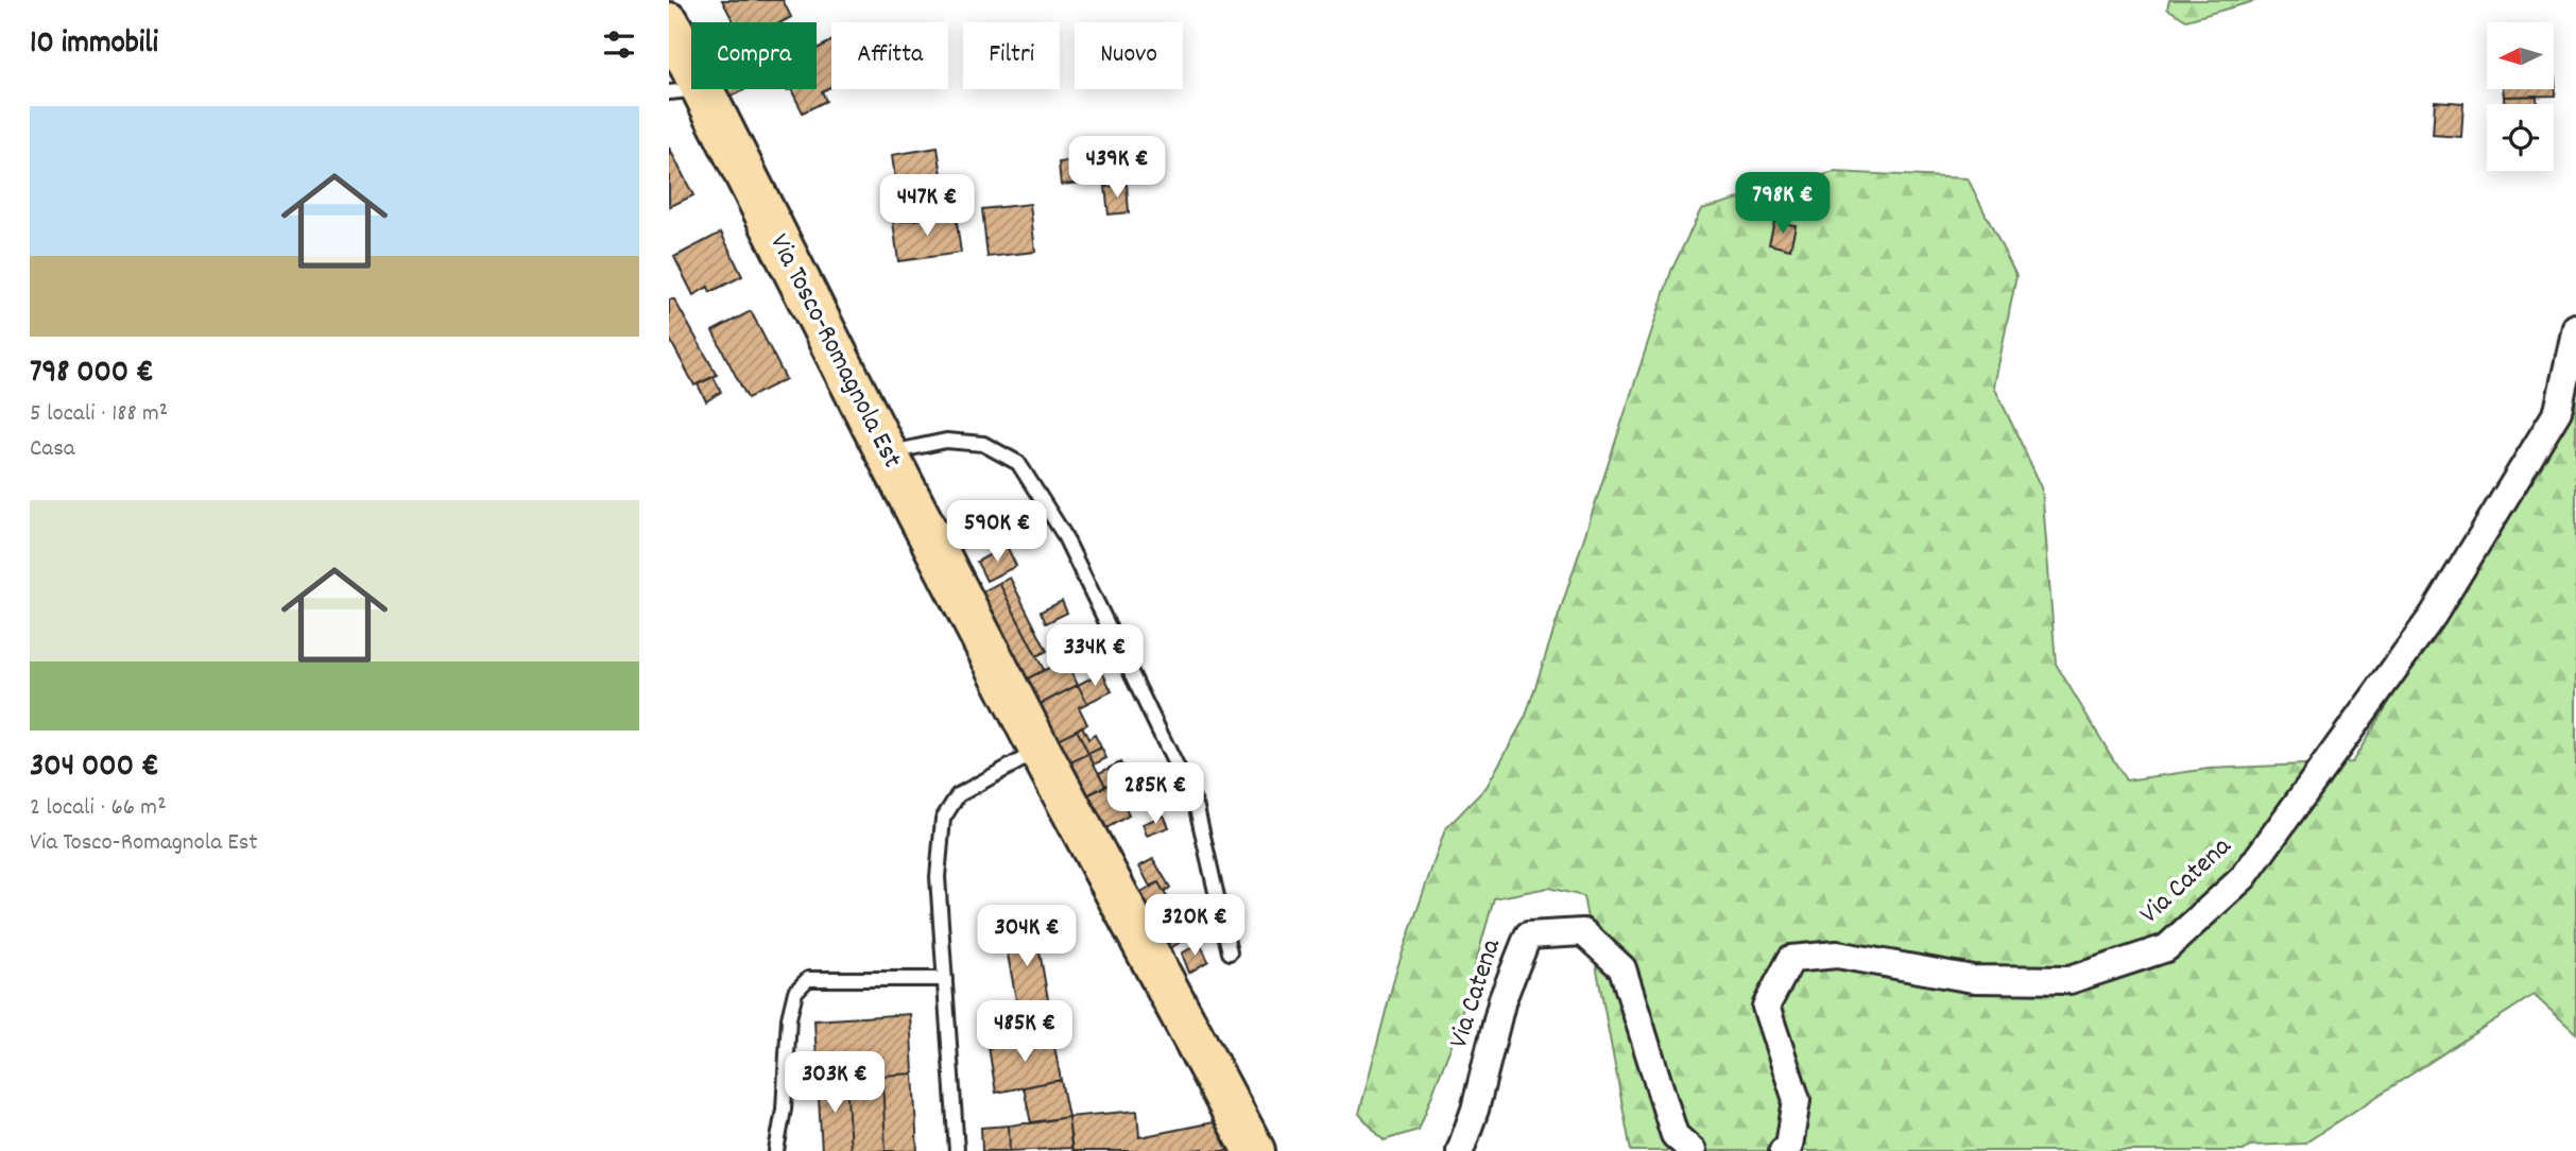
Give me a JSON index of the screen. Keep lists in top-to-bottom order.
{
  "streets": {
    "main road": ["Via Tosco-Romagnola Est"],
    "street": ["Via Catena"]
  },
  "north": "left",
  "page": {
    "heading": "10 immobili",
    "chip": [
      "Compra",
      "Affitta",
      "Filtri",
      "Nuovo"
    ],
    "list": [
      {
        "name": "798 000 €",
        "note": "5 locali · 188 m² · Casa"
      },
      {
        "name": "304 000 €",
        "note": "2 locali · 66 m² · Via Tosco-Romagnola Est"
      }
    ],
    "price": [
      "439K €",
      "798K €",
      "447K €",
      "590K €",
      "334K €",
      "285K €",
      "320K €",
      "304K €",
      "485K €",
      "303K €"
    ]
  }
}
